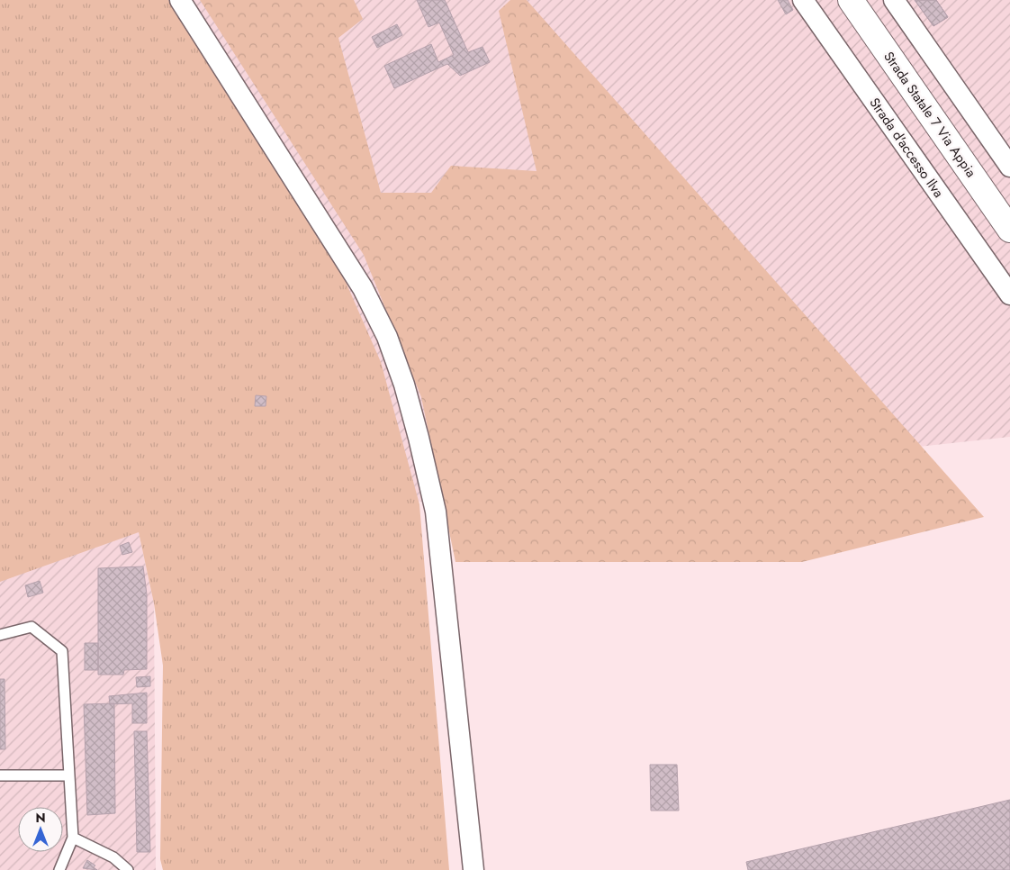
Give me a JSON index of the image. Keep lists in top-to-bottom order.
{
  "streets": {
    "main road": ["Strada Statale 7 Via Appia"],
    "street": ["Strada d'accesso Ilva"]
  },
  "north": "top"
}
